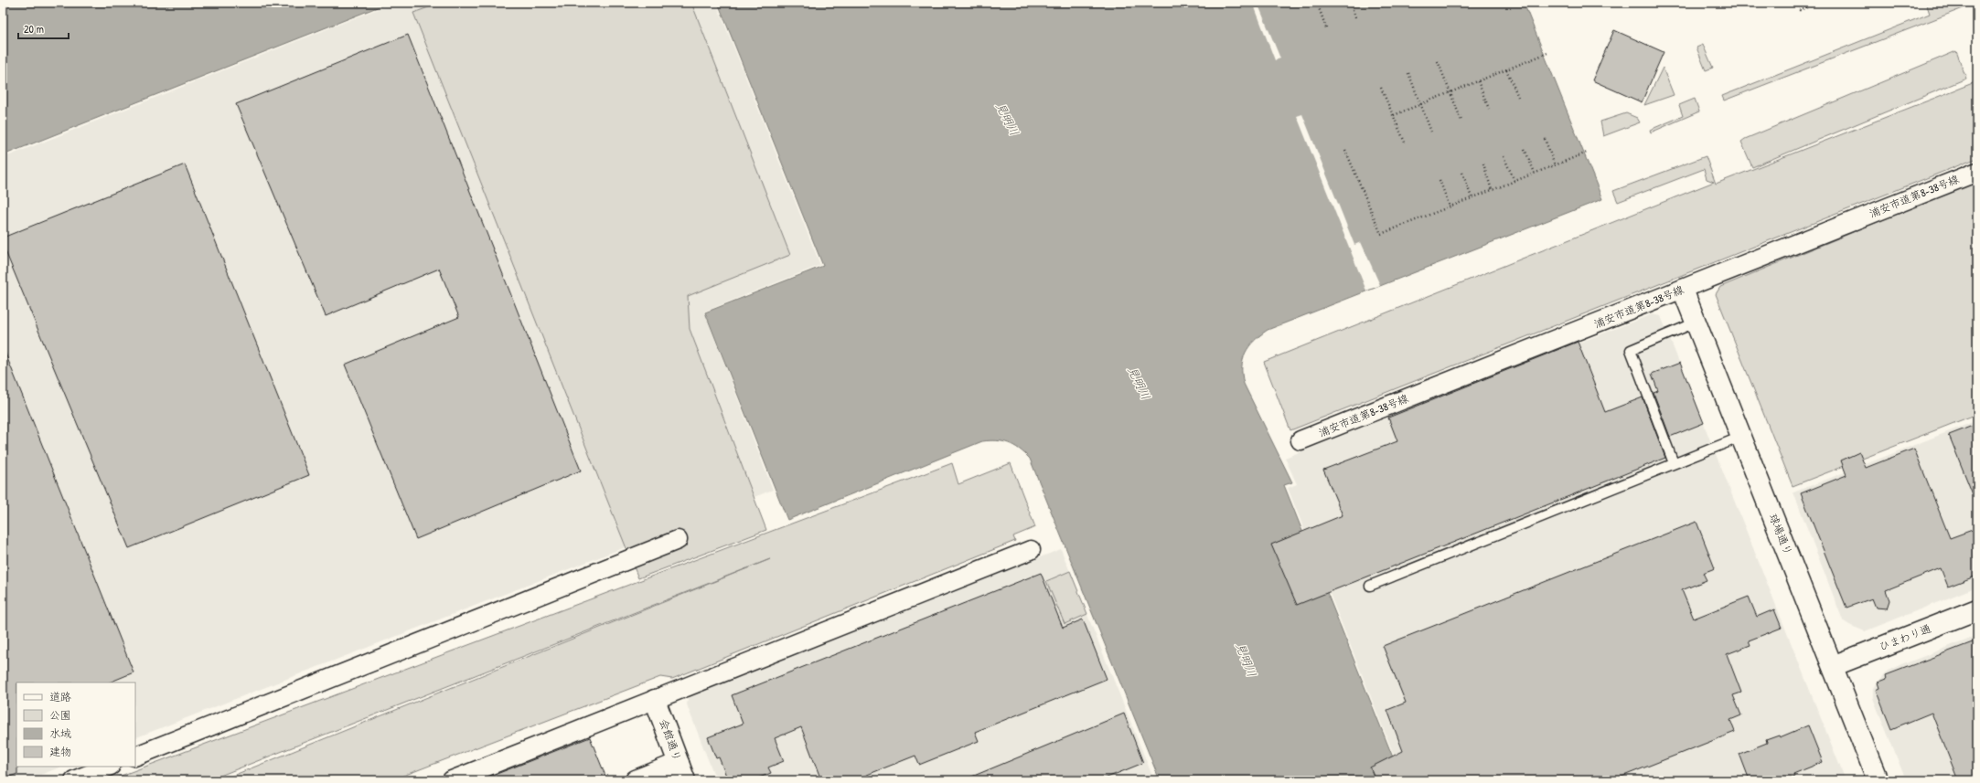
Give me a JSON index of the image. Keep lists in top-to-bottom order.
{
  "streets": {
    "street": [
      "浦安市道第8-38号線",
      "球場通り",
      "ひまわり通",
      "会館通り"
    ]
  },
  "crossings": [
    ["浦安市道第8-38号線", "球場通り"],
    ["球場通り", "ひまわり通"]
  ],
  "water": ["見明川"],
  "legend": [
    "道路",
    "公園",
    "水域",
    "建物"
  ],
  "scale_bar": "20 m"
}
